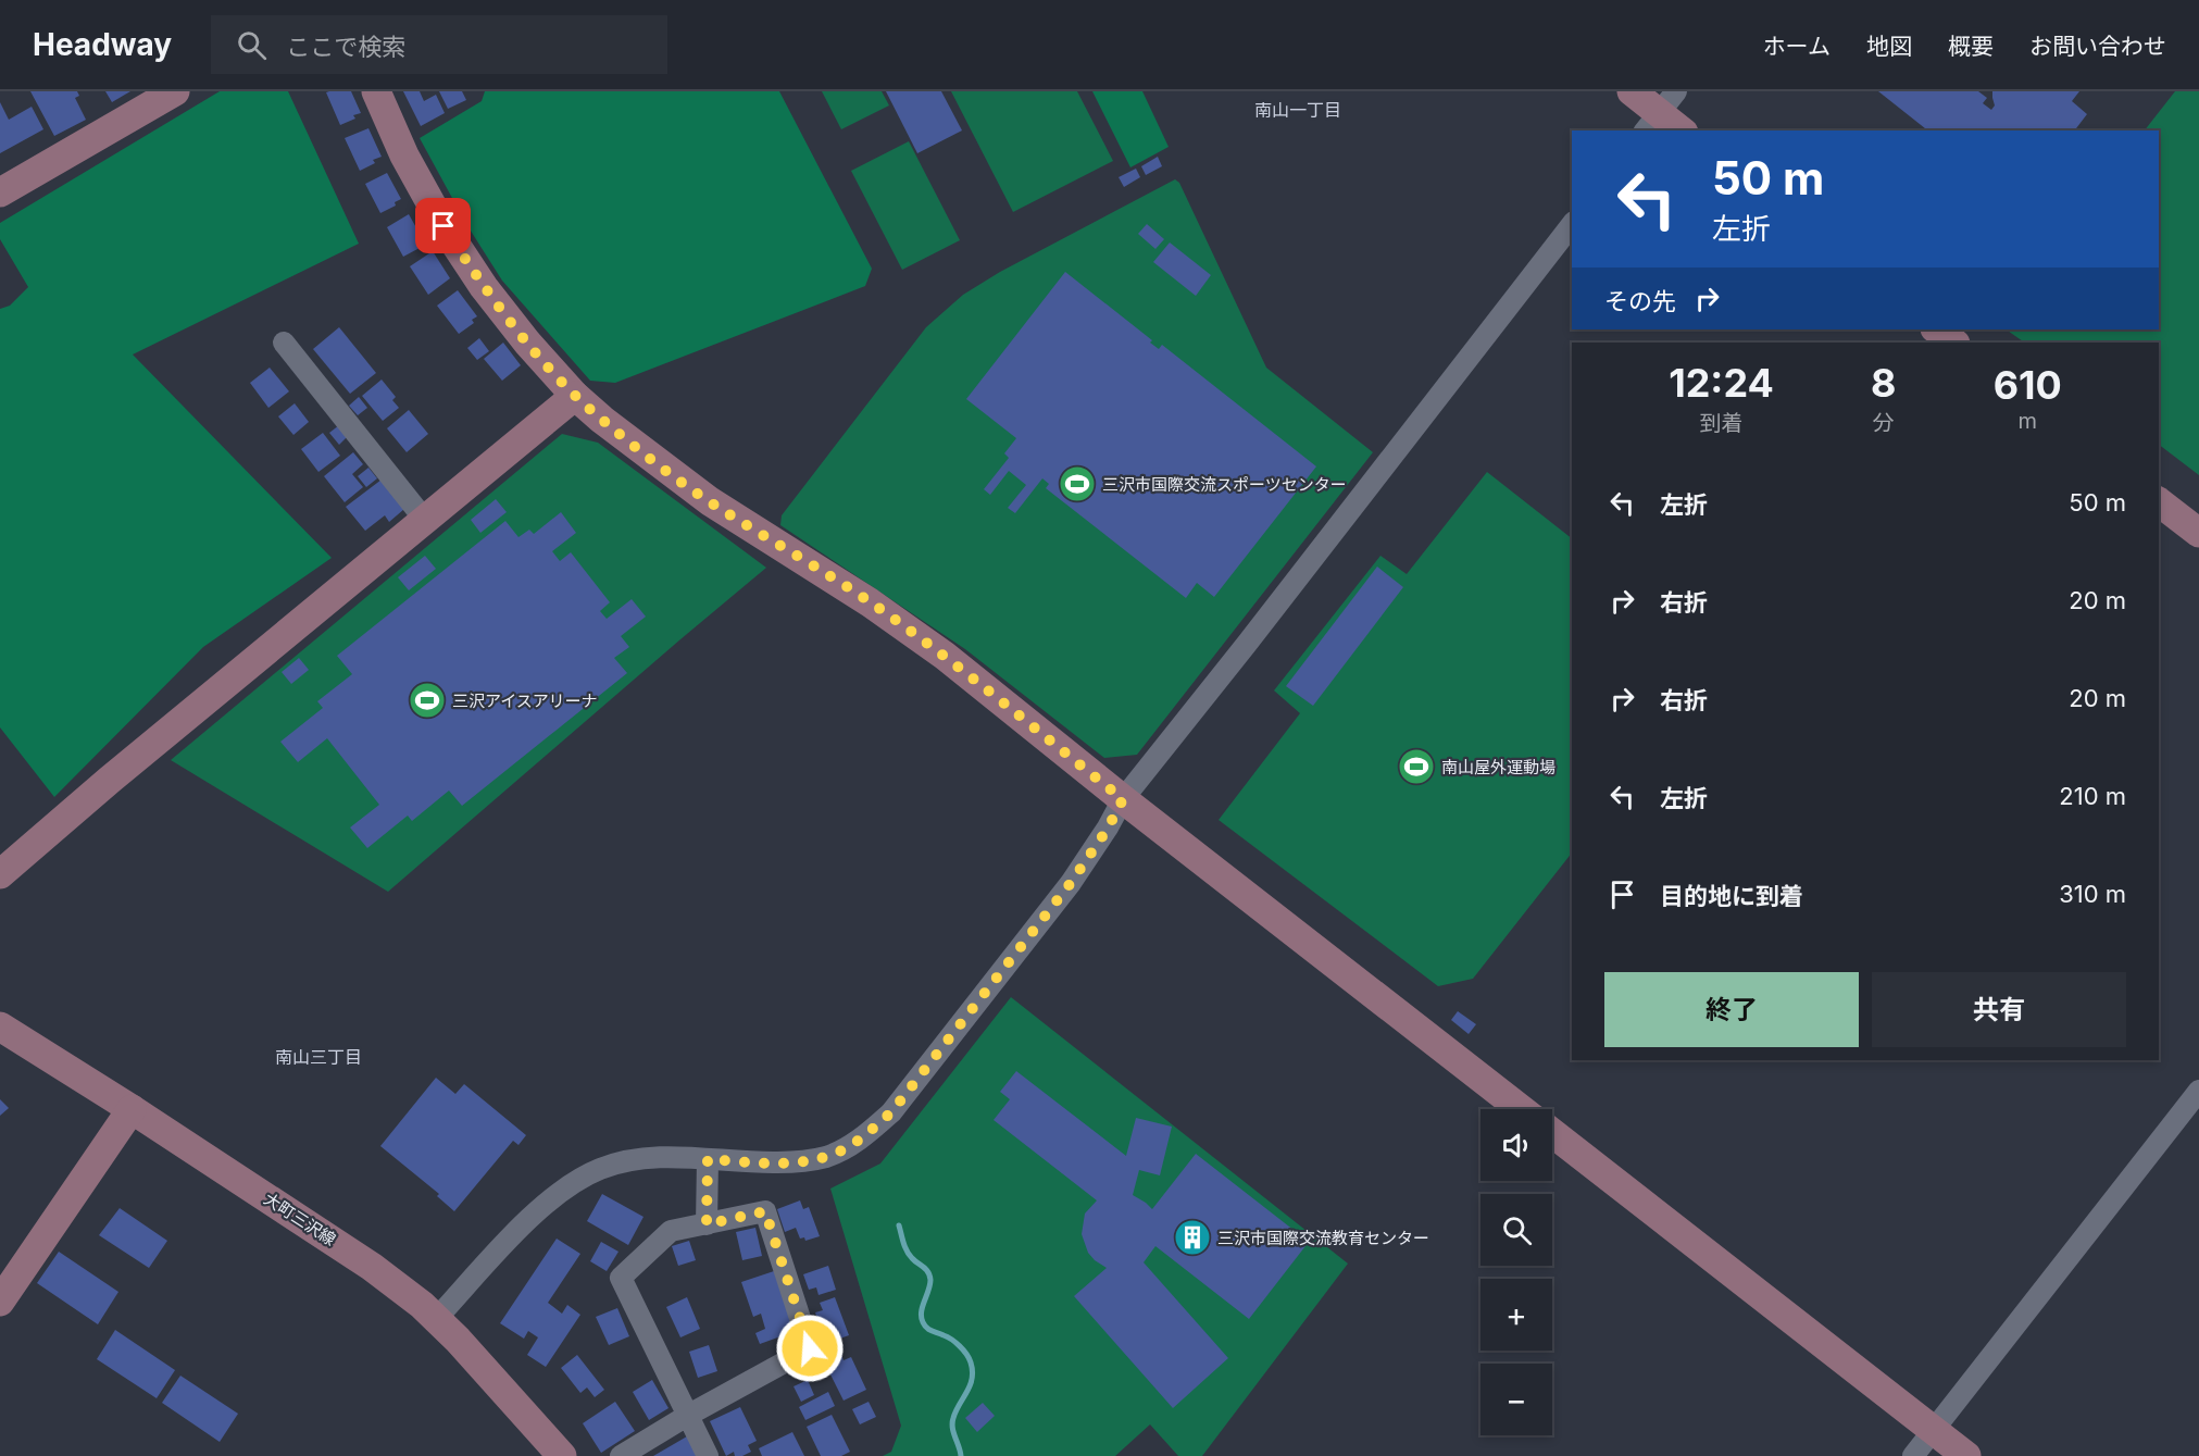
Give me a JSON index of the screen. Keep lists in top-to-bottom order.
{
  "streets": {
    "street": ["大町三沢線"]
  },
  "districts": ["南山一丁目", "南山三丁目"],
  "places": {
    "sports": ["三沢市国際交流スポーツセンター", "三沢アイスアリーナ", "南山屋外運動場"],
    "building": ["三沢市国際交流教育センター"]
  },
  "page": {
    "header": "Headway",
    "search": "ここで検索",
    "nav": [
      "ホーム",
      "地図",
      "概要",
      "お問い合わせ"
    ],
    "turn": ["50 m", "左折"],
    "then": "その先",
    "eta": [
      "12:24",
      "到着",
      "8",
      "分",
      "610",
      "m"
    ],
    "list": [
      {
        "name": "左折",
        "value": "50 m"
      },
      {
        "name": "右折",
        "value": "20 m"
      },
      {
        "name": "右折",
        "value": "20 m"
      },
      {
        "name": "左折",
        "value": "210 m"
      },
      {
        "name": "目的地に到着",
        "value": "310 m"
      }
    ],
    "buttons": ["終了", "共有"],
    "map_buttons": ["+", "−"]
  }
}
